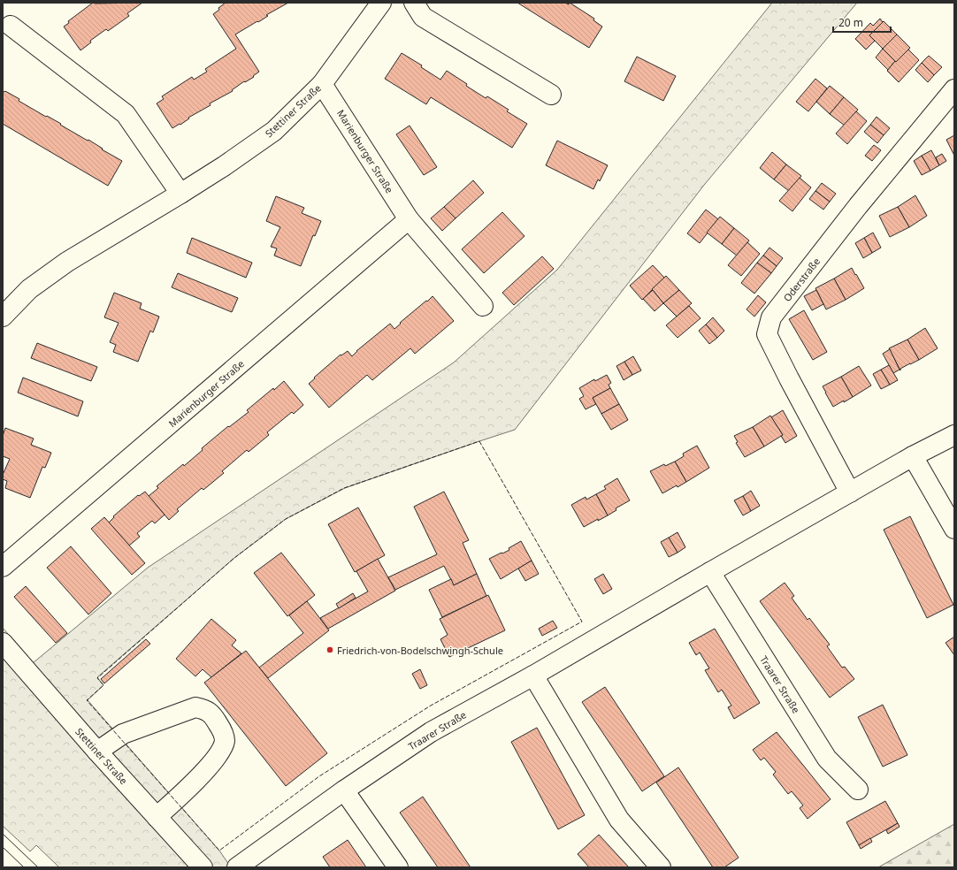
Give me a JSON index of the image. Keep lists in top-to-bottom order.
{
  "streets": {
    "street": [
      "Stettiner Straße",
      "Marienburger Straße",
      "Oderstraße",
      "Traarer Straße"
    ]
  },
  "crossings": [
    ["Stettiner Straße", "Marienburger Straße"],
    ["Oderstraße", "Traarer Straße"]
  ],
  "places": ["Friedrich-von-Bodelschwingh-Schule"],
  "scale_bar": "20 m"
}
